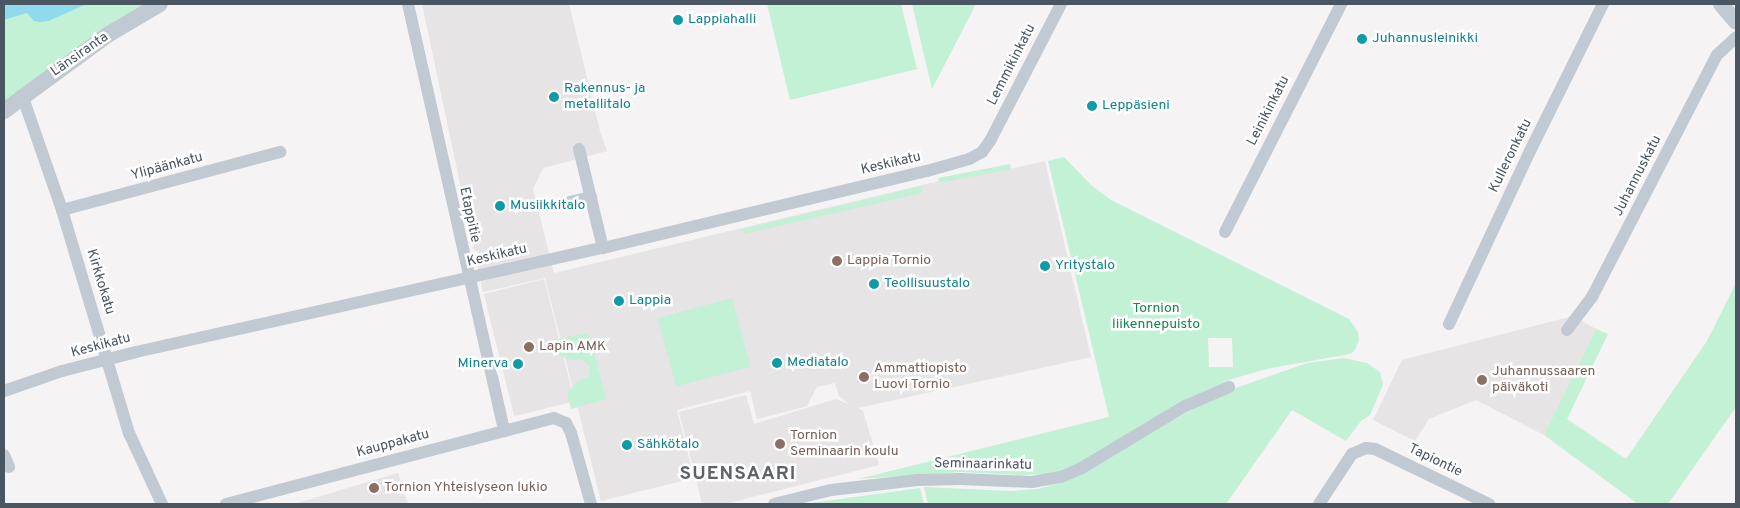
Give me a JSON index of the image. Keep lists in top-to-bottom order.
{
  "streets": {
    "street": [
      "Länsiranta",
      "Lemmikinkatu",
      "Leinikinkatu",
      "Kulleronkatu",
      "Keskikatu",
      "Ylipäänkatu",
      "Juhannuskatu",
      "Etappitie",
      "Kirkkokatu",
      "Kauppakatu",
      "Tapiontie",
      "Seminaarinkatu"
    ]
  },
  "crossings": [
    ["Länsiranta", "Kirkkokatu"],
    ["Lemmikinkatu", "Keskikatu"],
    ["Keskikatu", "Etappitie"],
    ["Keskikatu", "Kirkkokatu"],
    ["Ylipäänkatu", "Kirkkokatu"],
    ["Etappitie", "Kauppakatu"]
  ],
  "districts": ["SUENSAARI"],
  "parks": ["Tornion liikennepuisto"],
  "places": [
    "Lappiahalli",
    "Juhannusleinikki",
    "Rakennus- ja metallitalo",
    "Leppäsieni",
    "Musiikkitalo",
    "Lappia Tornio",
    "Yritystalo",
    "Teollisuustalo",
    "Lappia",
    "Lapin AMK",
    "Mediatalo",
    "Minerva",
    "Ammattiopisto Luovi Tornio",
    "Juhannussaaren päiväkoti",
    "Tornion Seminaarin koulu",
    "Sähkötalo",
    "Tornion Yhteislyseon lukio"
  ]
}
